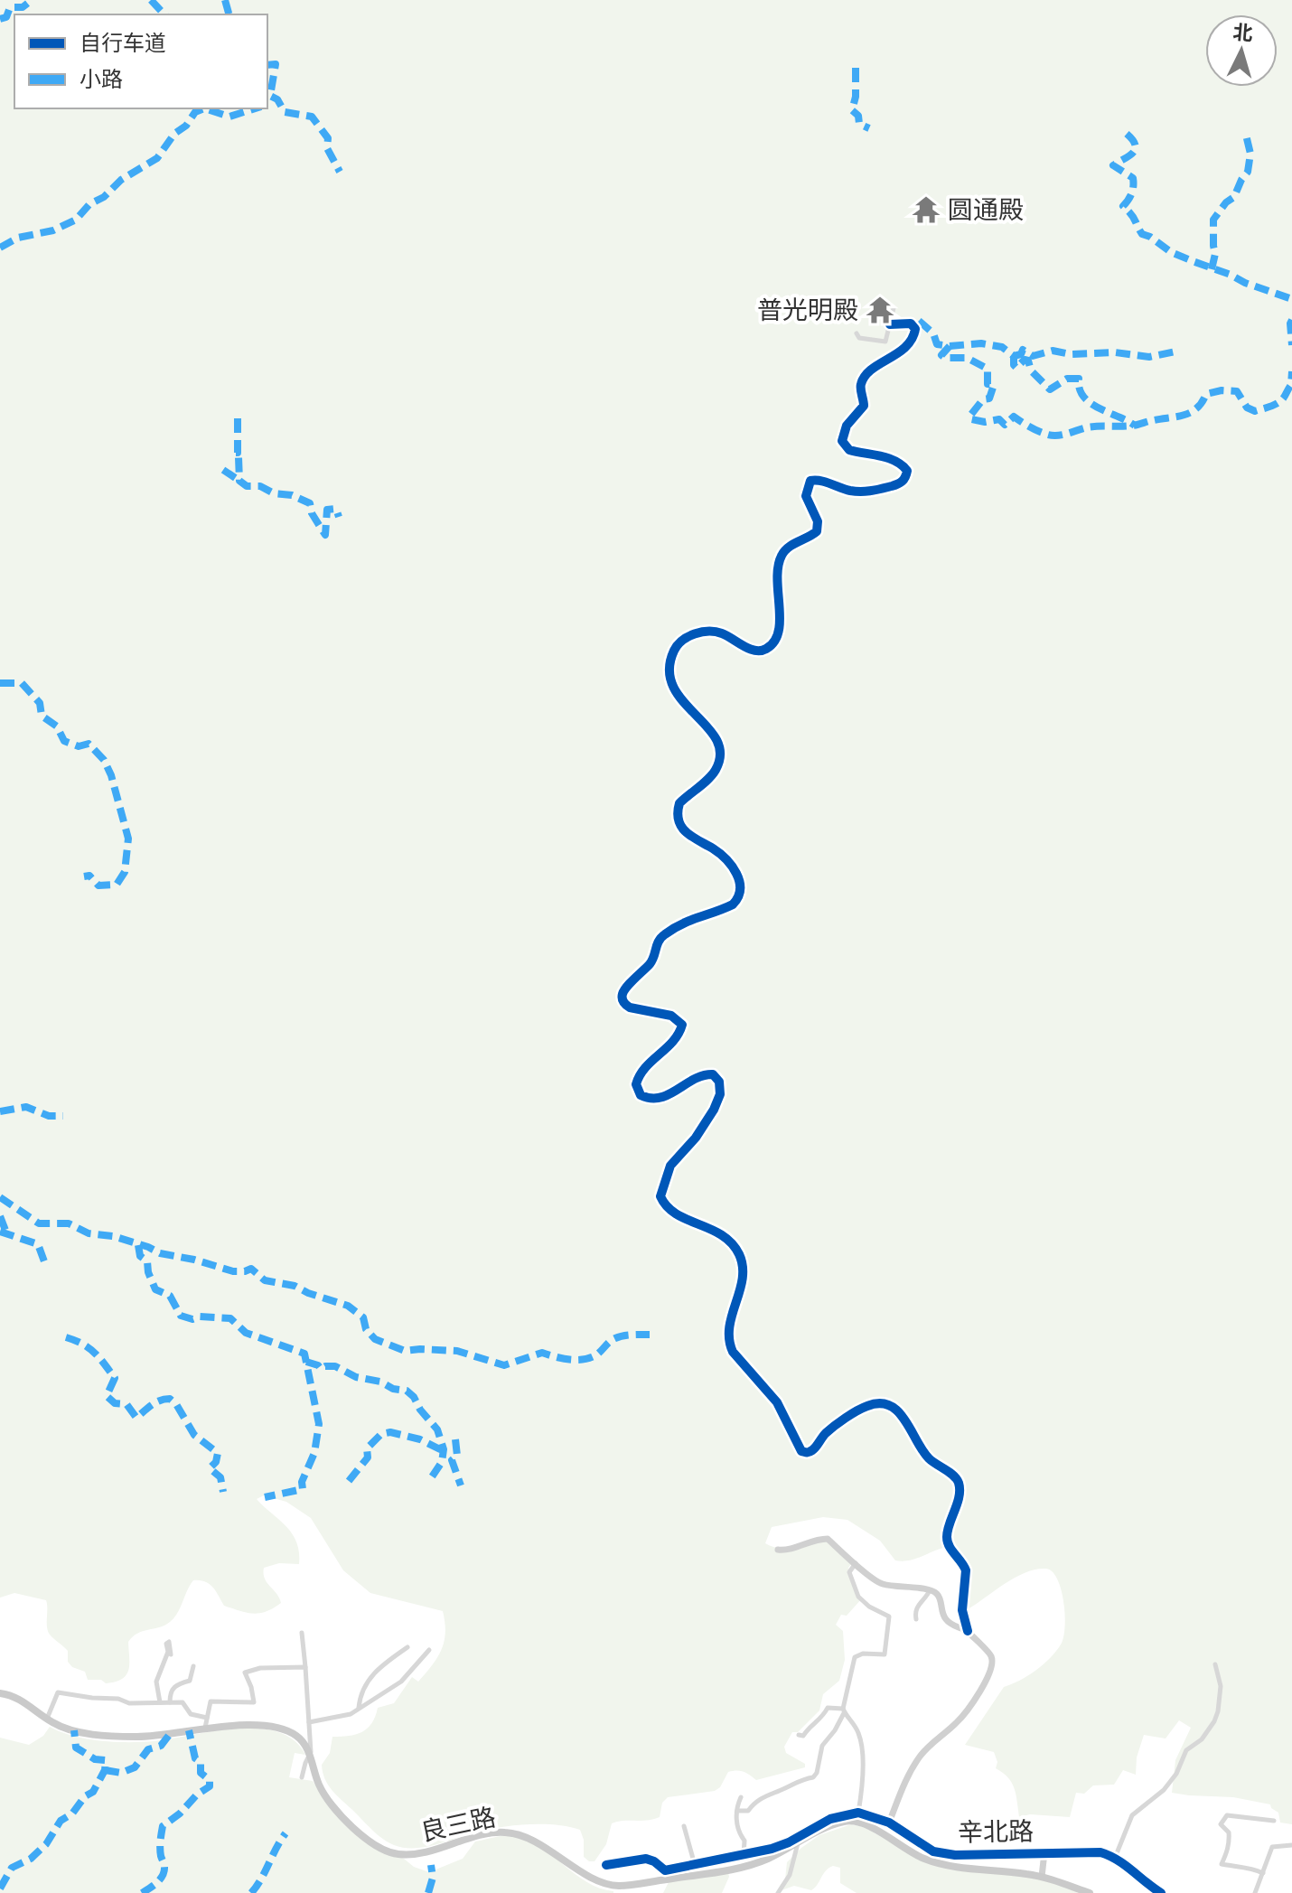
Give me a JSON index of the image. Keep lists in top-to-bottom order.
{
  "streets": {
    "main road": ["良三路"],
    "street": ["辛北路"]
  },
  "places": {
    "temple": ["圆通殿", "普光明殿"]
  },
  "legend": ["自行车道", "小路"],
  "north": "top"
}
